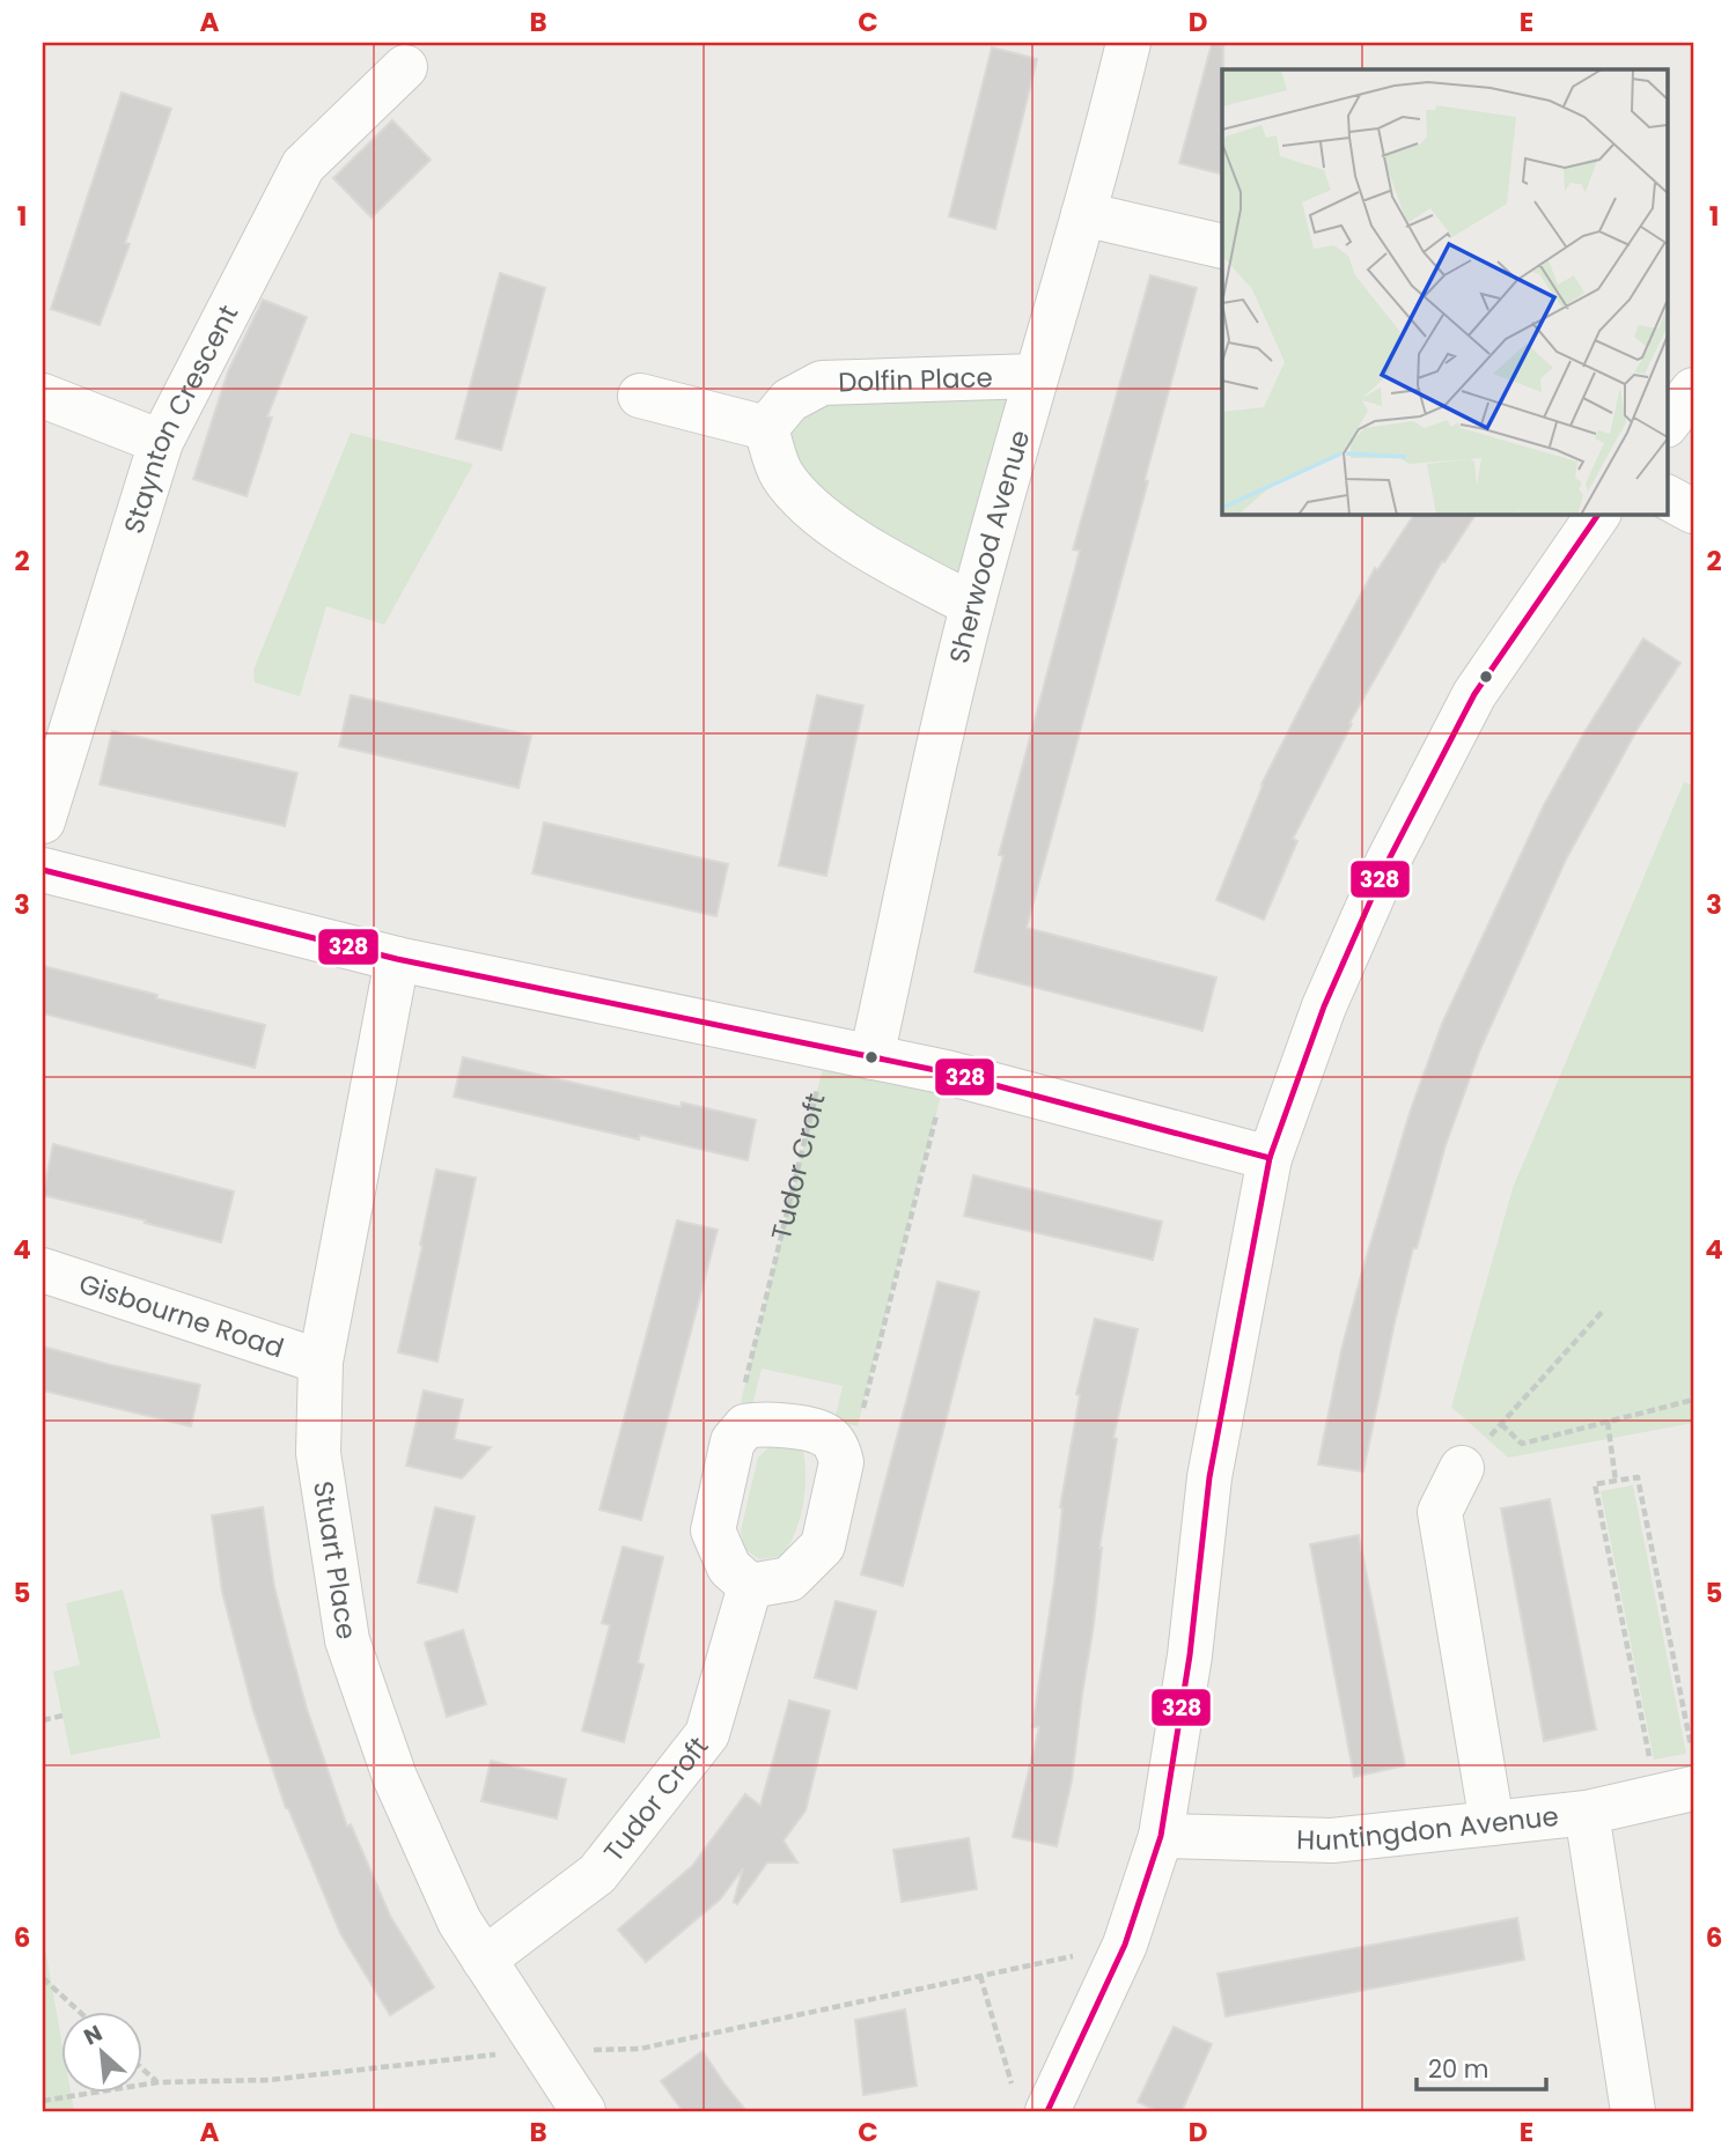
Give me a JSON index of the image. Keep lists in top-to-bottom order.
{
  "streets": {
    "street": [
      "Dolfin Place",
      "Staynton Crescent",
      "Sherwood Avenue",
      "Tudor Croft",
      "Gisbourne Road",
      "Stuart Place",
      "Huntingdon Avenue"
    ]
  },
  "crossings": [
    ["Dolfin Place", "Sherwood Avenue"],
    ["Tudor Croft", "Stuart Place"],
    ["Gisbourne Road", "Stuart Place"]
  ],
  "lines": ["transit line 328"],
  "scale_bar": "20 m",
  "north": "top left",
  "grid": {
    "columns": [
      "A",
      "B",
      "C",
      "D",
      "E"
    ],
    "rows": [
      "1",
      "2",
      "3",
      "4",
      "5",
      "6"
    ]
  }
}
